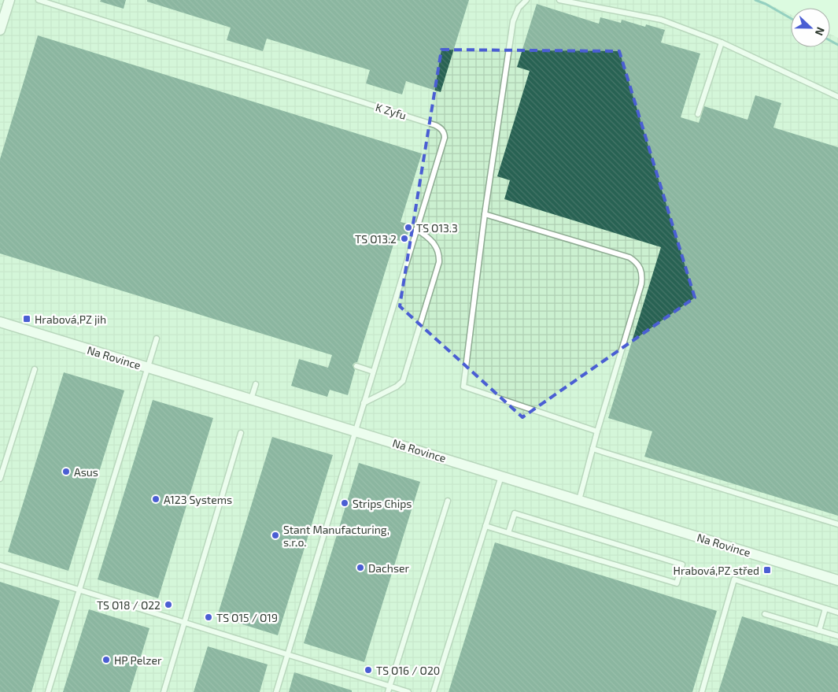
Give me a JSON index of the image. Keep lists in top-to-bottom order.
{
  "streets": {
    "street": ["Na Rovince"],
    "lane": ["K Zyfu"]
  },
  "crossings": [
    ["K Zyfu", "Na Rovince"]
  ],
  "places": {
    "other": [
      "TS O13.3",
      "TS O13.2",
      "Asus",
      "A123 Systems",
      "Strips Chips",
      "Stant Manufacturing, s.r.o.",
      "Dachser",
      "TS O18 / O22",
      "TS O15 / O19",
      "HP Pelzer",
      "TS O16 / O20"
    ],
    "transit": ["Hrabová,PZ jih", "Hrabová,PZ střed"]
  },
  "north": "right"
}
